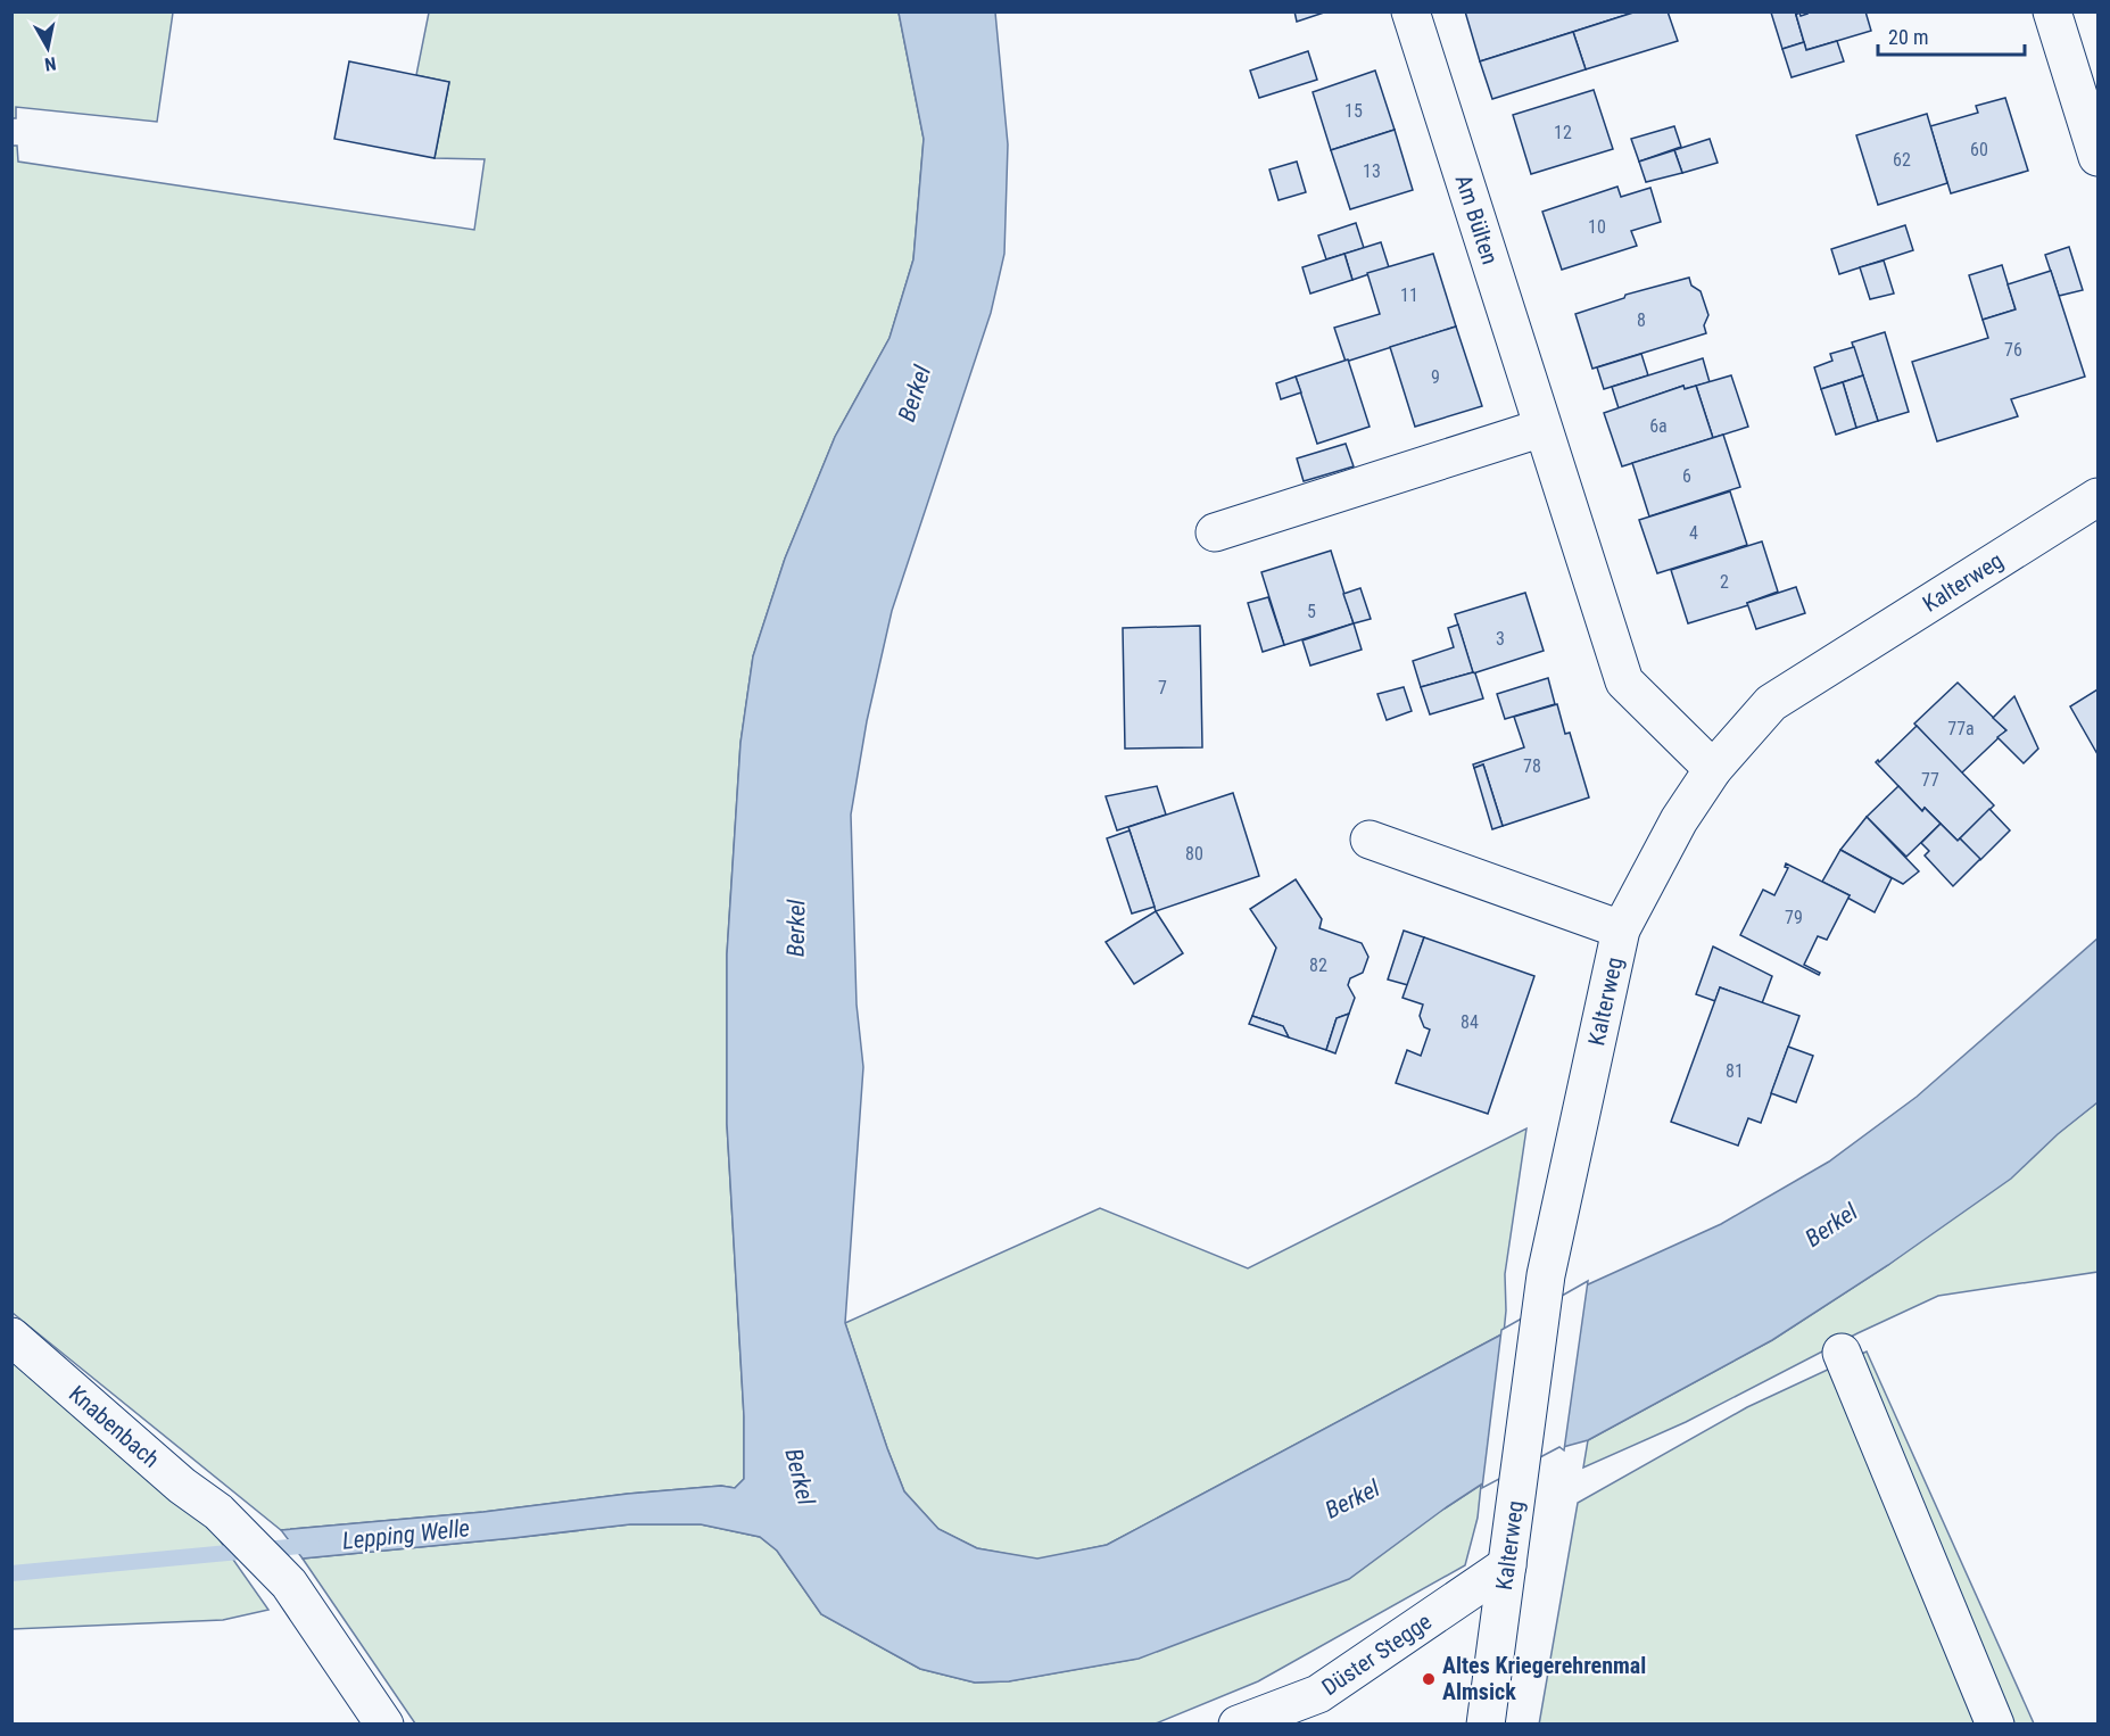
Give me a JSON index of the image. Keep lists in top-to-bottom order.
{
  "streets": {
    "street": [
      "Am Bülten",
      "Kalterweg",
      "Knabenbach",
      "Düster Stegge"
    ]
  },
  "crossings": [
    ["Am Bülten", "Kalterweg"],
    ["Kalterweg", "Düster Stegge"]
  ],
  "water": ["Berkel", "Lepping Welle"],
  "places": ["Altes Kriegerehrenmal Almsick"],
  "house_numbers": [
    "15",
    "12",
    "60",
    "62",
    "13",
    "10",
    "11",
    "8",
    "76",
    "9",
    "6a",
    "6",
    "4",
    "2",
    "5",
    "3",
    "7",
    "77a",
    "78",
    "77",
    "80",
    "79",
    "82",
    "84",
    "81"
  ],
  "scale_bar": "20 m",
  "north": "bottom"
}
